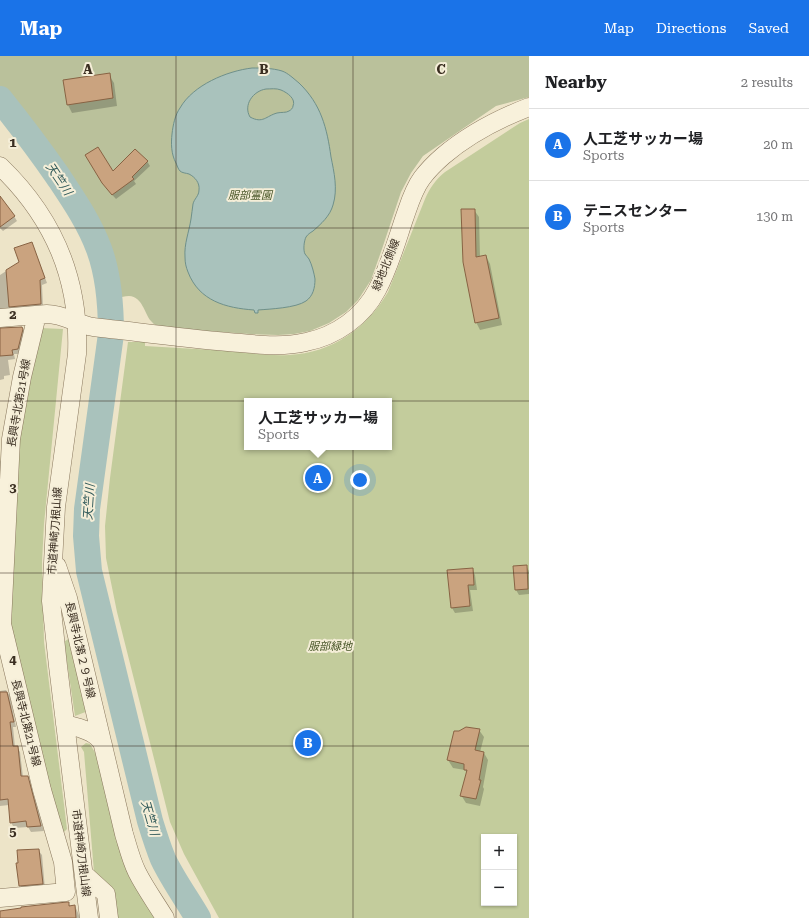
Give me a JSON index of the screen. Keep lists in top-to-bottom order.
{
  "streets": {
    "street": [
      "緑地北側線",
      "長興寺北第21号線",
      "市道神崎刀根山線",
      "長興寺北第２９号線"
    ]
  },
  "crossings": [
    ["緑地北側線", "長興寺北第21号線"],
    ["緑地北側線", "市道神崎刀根山線"],
    ["市道神崎刀根山線", "長興寺北第２９号線"]
  ],
  "water": ["天竺川"],
  "parks": ["服部霊園", "服部緑地"],
  "page": {
    "header": "Map",
    "nav": ["Map", "Directions", "Saved"],
    "heading": ["Nearby", "2 results"],
    "list": [
      {
        "mark": "A",
        "name": "人工芝サッカー場",
        "note": "Sports",
        "value": "20 m"
      },
      {
        "mark": "B",
        "name": "テニスセンター",
        "note": "Sports",
        "value": "130 m"
      }
    ],
    "popup": ["人工芝サッカー場", "Sports"],
    "pins": ["A", "B"],
    "map_buttons": ["+", "−"]
  },
  "grid": {
    "columns": ["A", "B", "C"],
    "rows": [
      "1",
      "2",
      "3",
      "4",
      "5"
    ]
  }
}
